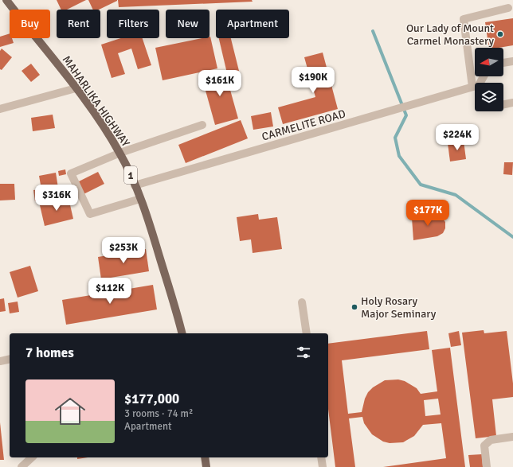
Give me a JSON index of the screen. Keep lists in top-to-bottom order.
{
  "streets": {
    "main road": ["MAHARLIKA HIGHWAY", "1"],
    "street": ["CARMELITE ROAD"]
  },
  "crossings": [
    ["MAHARLIKA HIGHWAY", "CARMELITE ROAD"]
  ],
  "places": ["Our Lady of Mount Carmel Monastery", "Holy Rosary Major Seminary"],
  "north": "left",
  "page": {
    "chip": [
      "Buy",
      "Rent",
      "Filters",
      "New",
      "Apartment"
    ],
    "price": [
      "$190K",
      "$161K",
      "$224K",
      "$316K",
      "$177K",
      "$253K",
      "$112K"
    ],
    "heading": "7 homes",
    "list": [
      {
        "name": "$177,000",
        "note": "3 rooms · 74 m² · Apartment"
      }
    ]
  }
}
